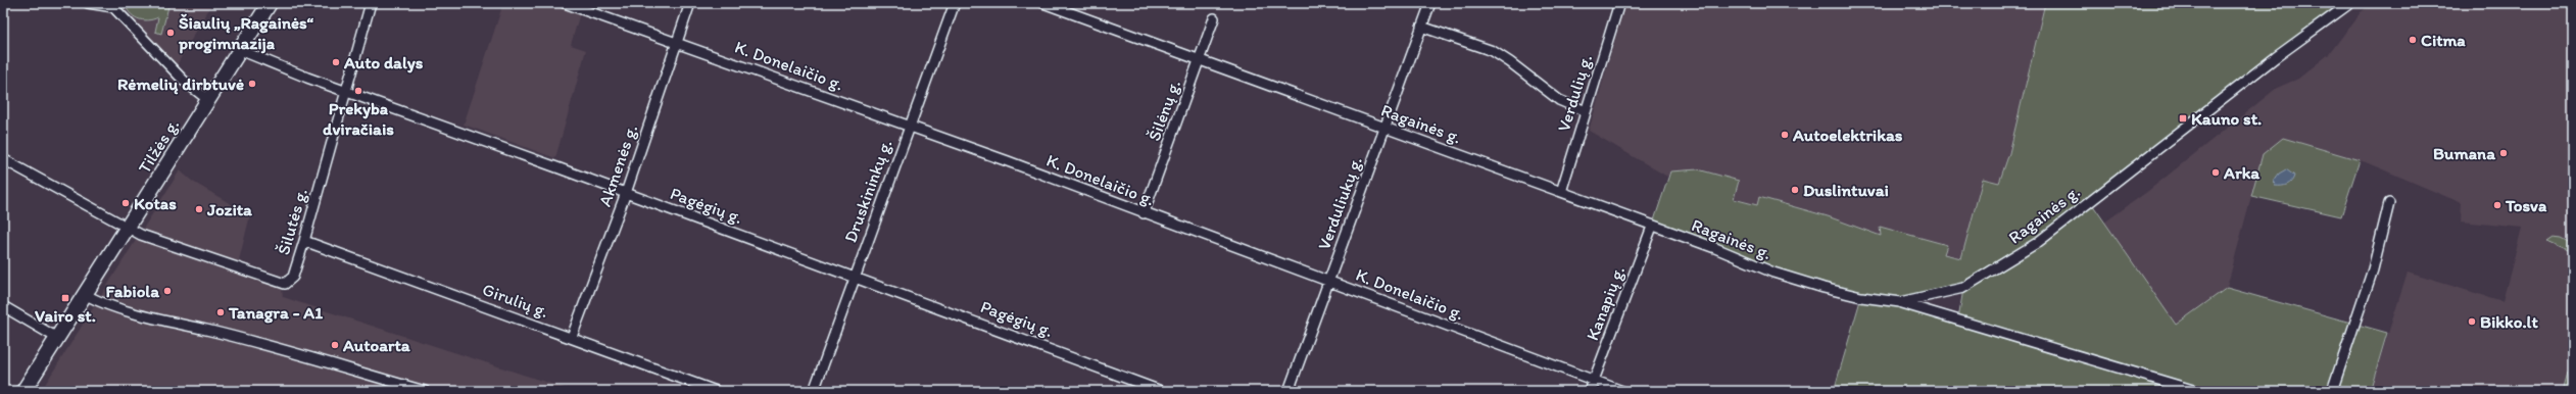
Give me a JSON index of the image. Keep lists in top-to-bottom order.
{
  "streets": {
    "highway": ["Tilžės g."],
    "street": [
      "K. Donelaičio g.",
      "Verdulių g.",
      "Šilėnų g.",
      "Ragainės g.",
      "Akmenės g.",
      "Druskininkų g.",
      "Verduliukų g.",
      "Pagėgių g.",
      "Šilutės g.",
      "Girulių g.",
      "Kanapių g."
    ]
  },
  "crossings": [
    ["K. Donelaičio g.", "Šilėnų g."],
    ["K. Donelaičio g.", "Akmenės g."],
    ["K. Donelaičio g.", "Druskininkų g."],
    ["K. Donelaičio g.", "Verduliukų g."],
    ["K. Donelaičio g.", "Kanapių g."],
    ["Verdulių g.", "Ragainės g."],
    ["Šilėnų g.", "Ragainės g."],
    ["Ragainės g.", "Verduliukų g."],
    ["Ragainės g.", "Kanapių g."],
    ["Tilžės g.", "Pagėgių g."],
    ["Tilžės g.", "Šilutės g."],
    ["Akmenės g.", "Pagėgių g."],
    ["Akmenės g.", "Girulių g."],
    ["Druskininkų g.", "Pagėgių g."],
    ["Pagėgių g.", "Šilutės g."],
    ["Šilutės g.", "Girulių g."]
  ],
  "places": {
    "other": [
      "Šiaulių „Ragainės“ progimnazija",
      "Citma",
      "Auto dalys",
      "Rėmelių dirbtuvė",
      "Prekyba dviračiais",
      "Autoelektrikas",
      "Bumana",
      "Arka",
      "Duslintuvai",
      "Kotas",
      "Tosva",
      "Jozita",
      "Fabiola",
      "Tanagra - A1",
      "Bikko.lt",
      "Autoarta"
    ],
    "transit": ["Kauno st.", "Vairo st."]
  }
}
